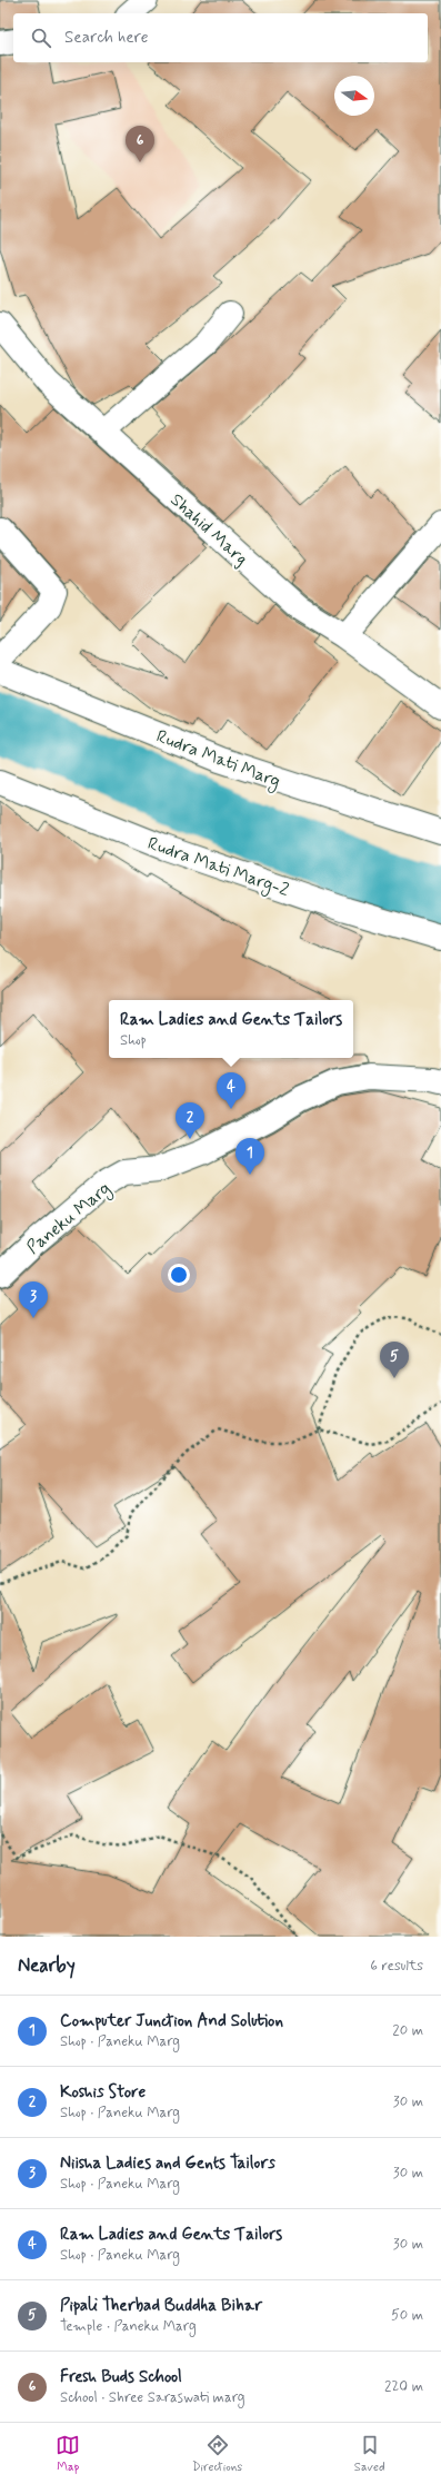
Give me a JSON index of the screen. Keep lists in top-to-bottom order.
{
  "streets": {
    "street": [
      "Shahid Marg",
      "Rudra Mati Marg",
      "Rudra Mati Marg-2",
      "Paneku Marg"
    ]
  },
  "north": "right",
  "page": {
    "search": "Search here",
    "pins": [
      "6",
      "4",
      "2",
      "1",
      "3",
      "5"
    ],
    "popup": ["Ram Ladies and Gents Tailors", "Shop"],
    "heading": ["Nearby", "6 results"],
    "list": [
      {
        "mark": "1",
        "name": "Computer Junction And Solution",
        "note": "Shop · Paneku Marg",
        "value": "20 m"
      },
      {
        "mark": "2",
        "name": "Koshis Store",
        "note": "Shop · Paneku Marg",
        "value": "30 m"
      },
      {
        "mark": "3",
        "name": "Niisha Ladies and Gents Tailors",
        "note": "Shop · Paneku Marg",
        "value": "30 m"
      },
      {
        "mark": "4",
        "name": "Ram Ladies and Gents Tailors",
        "note": "Shop · Paneku Marg",
        "value": "30 m"
      },
      {
        "mark": "5",
        "name": "Pipali Therbad Buddha Bihar",
        "note": "Temple · Paneku Marg",
        "value": "50 m"
      },
      {
        "mark": "6",
        "name": "Fresh Buds School",
        "note": "School · Shree Saraswati marg",
        "value": "220 m"
      }
    ],
    "nav": ["Map", "Directions", "Saved"]
  }
}
